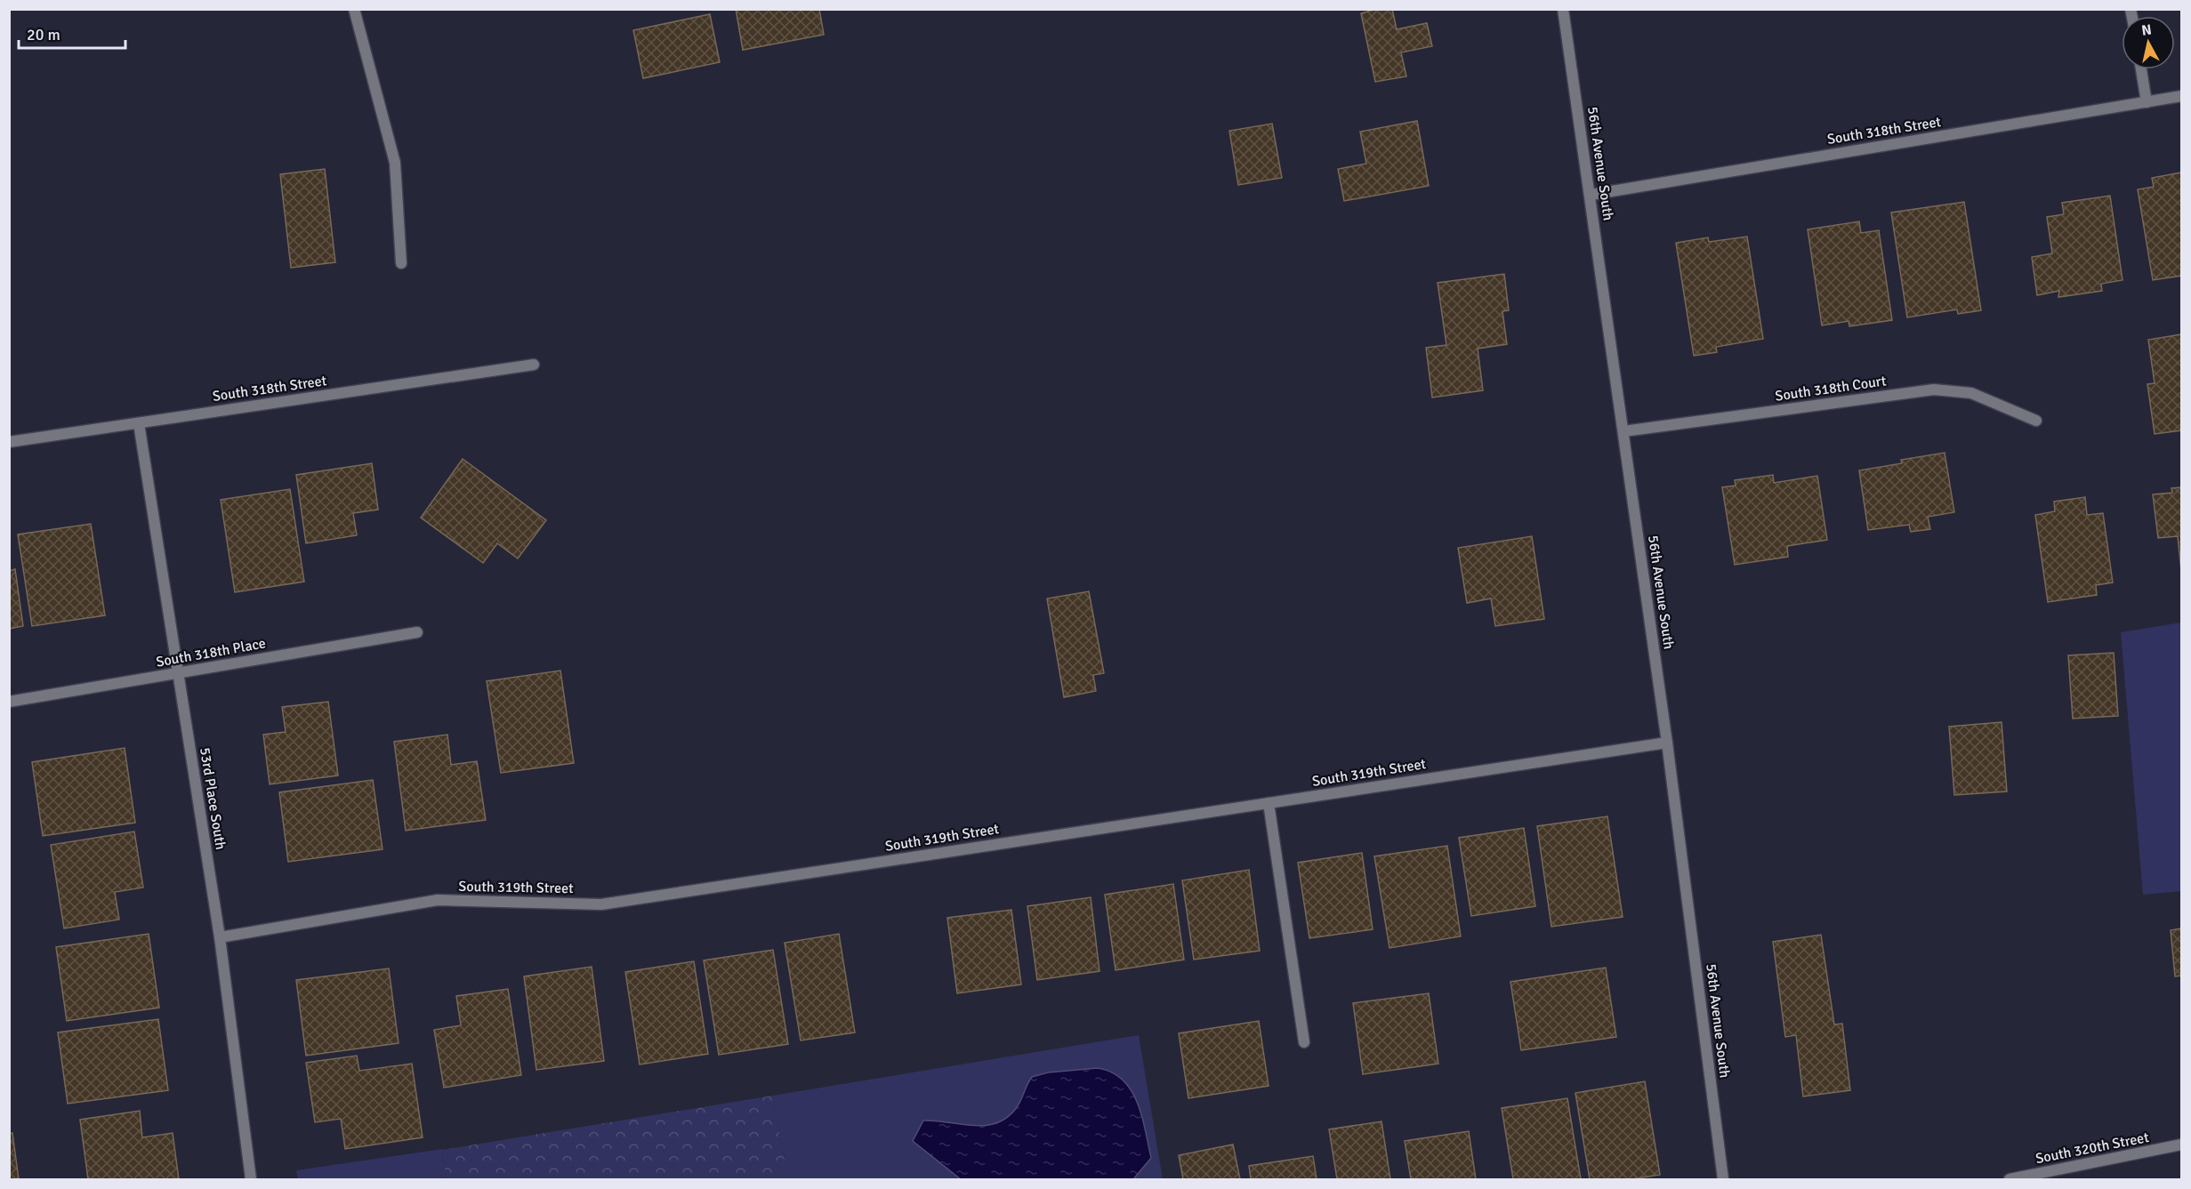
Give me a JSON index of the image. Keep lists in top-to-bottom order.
{
  "streets": {
    "street": [
      "South 318th Street",
      "56th Avenue South",
      "South 318th Court",
      "South 318th Place",
      "South 319th Street",
      "53rd Place South",
      "South 320th Street"
    ]
  },
  "crossings": [
    ["South 318th Street", "56th Avenue South"],
    ["South 318th Street", "53rd Place South"],
    ["56th Avenue South", "South 318th Court"],
    ["56th Avenue South", "South 319th Street"],
    ["South 318th Place", "53rd Place South"],
    ["South 319th Street", "53rd Place South"]
  ],
  "scale_bar": "20 m",
  "north": "top"
}
